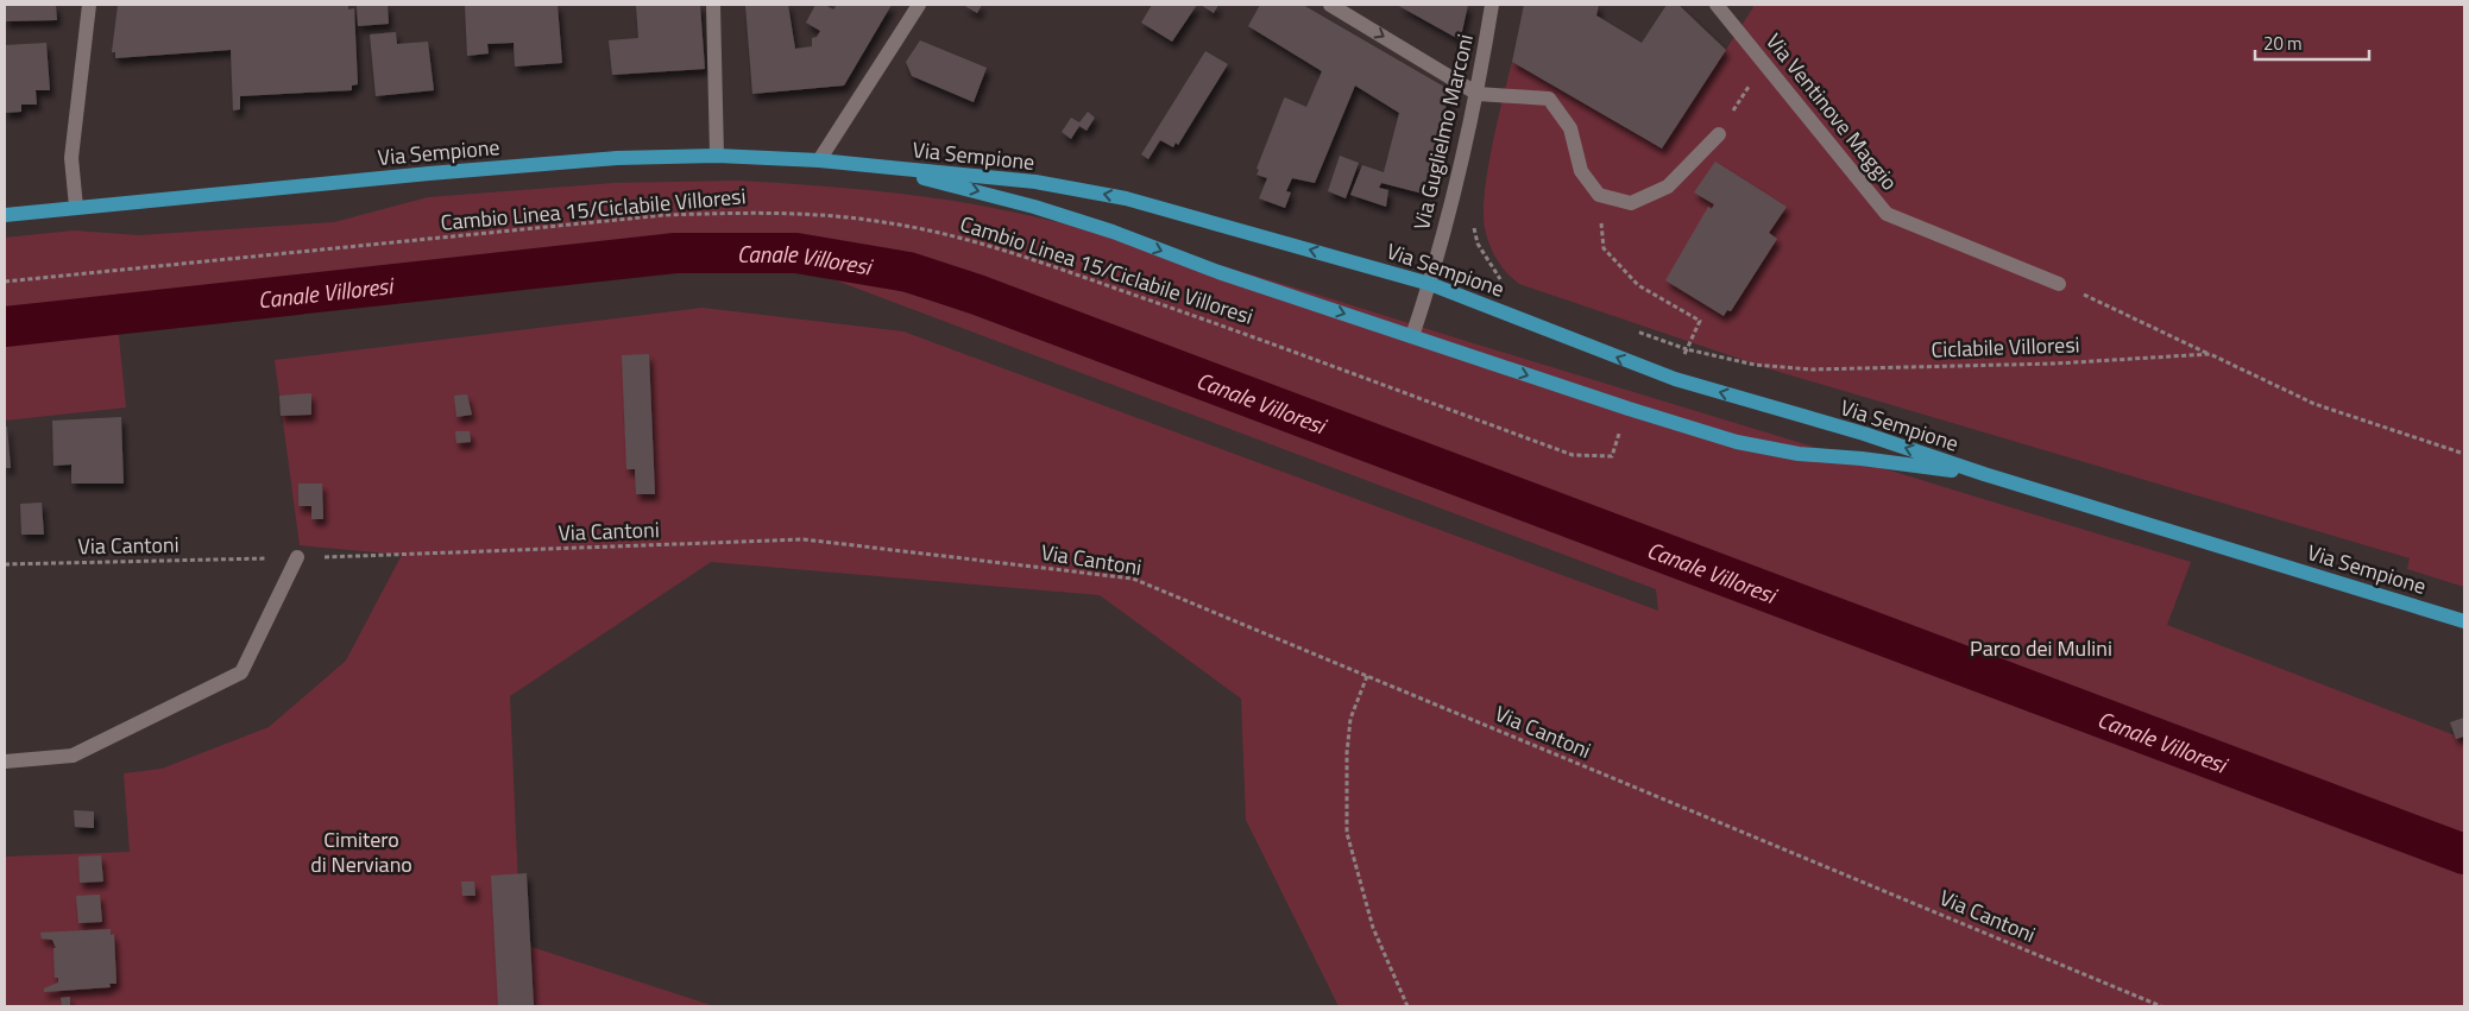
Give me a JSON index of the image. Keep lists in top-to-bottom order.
{
  "streets": {
    "main road": ["Via Sempione"],
    "street": ["Via Ventinove Maggio", "Via Guglielmo Marconi"],
    "path": ["Cambio Linea 15/Ciclabile Villoresi", "Ciclabile Villoresi", "Via Cantoni"]
  },
  "crossings": [
    ["Via Guglielmo Marconi", "Via Sempione"],
    ["Via Sempione", "Cambio Linea 15/Ciclabile Villoresi"]
  ],
  "water": ["Canale Villoresi"],
  "parks": ["Parco dei Mulini", "Cimitero di Nerviano"],
  "scale_bar": "20 m"
}
